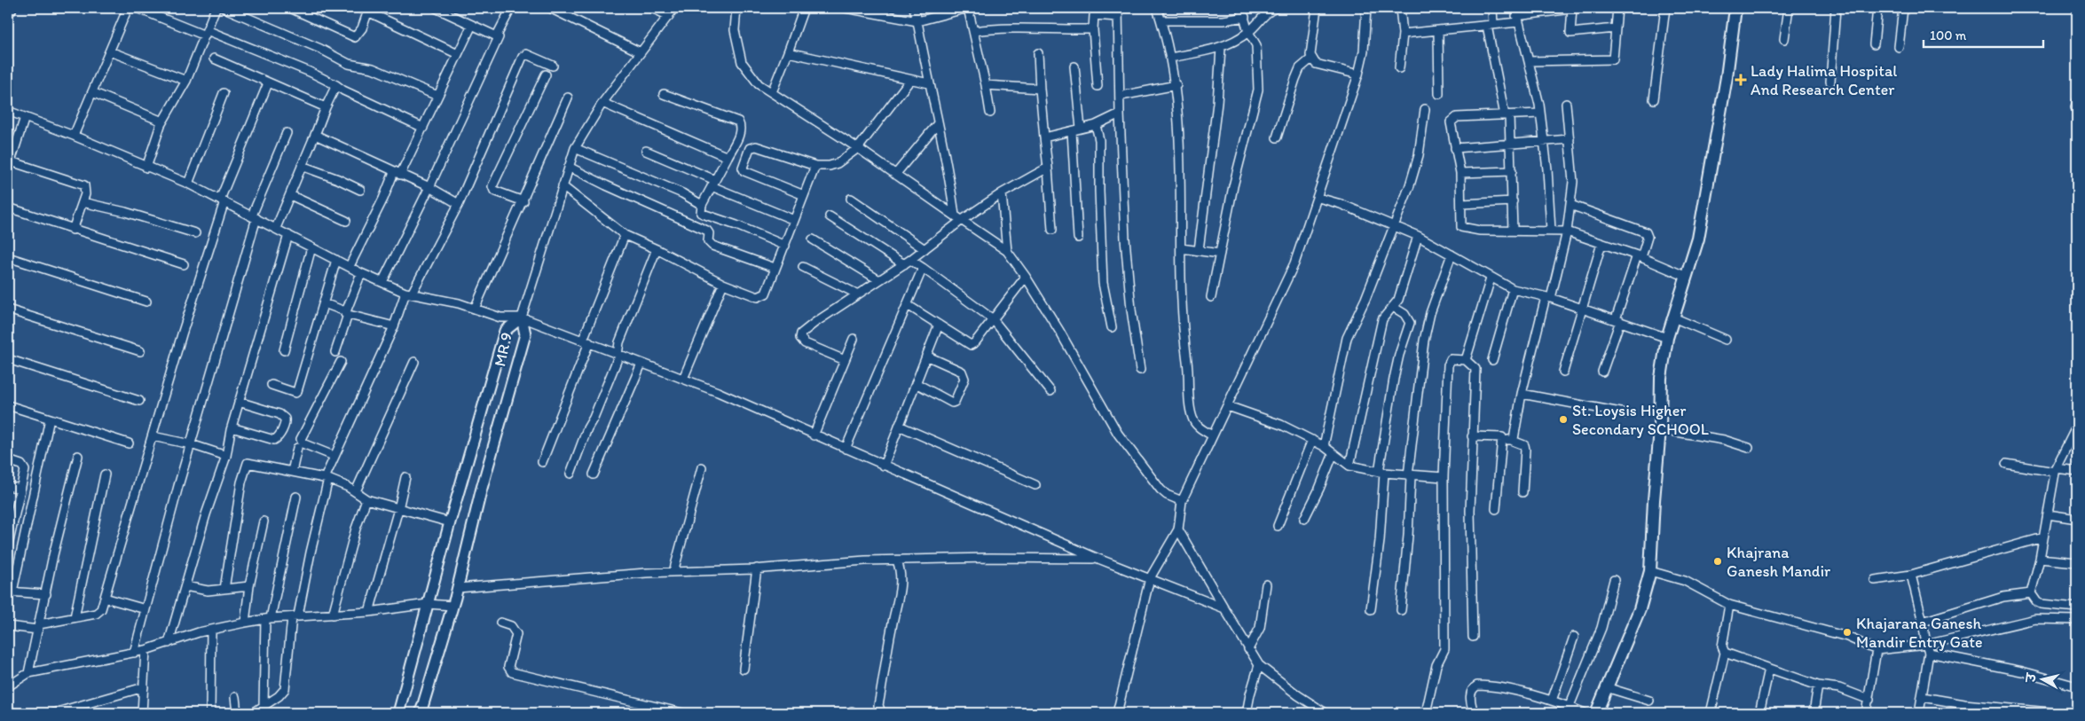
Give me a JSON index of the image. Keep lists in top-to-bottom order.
{
  "streets": {
    "street": ["MR 9"]
  },
  "places": {
    "health": ["Lady Halima Hospital And Research Center"],
    "other": ["St. Loysis Higher Secondary SCHOOL", "Khajrana Ganesh Mandir", "Khajarana Ganesh Mandir Entry Gate"]
  },
  "scale_bar": "100 m",
  "north": "left"
}
